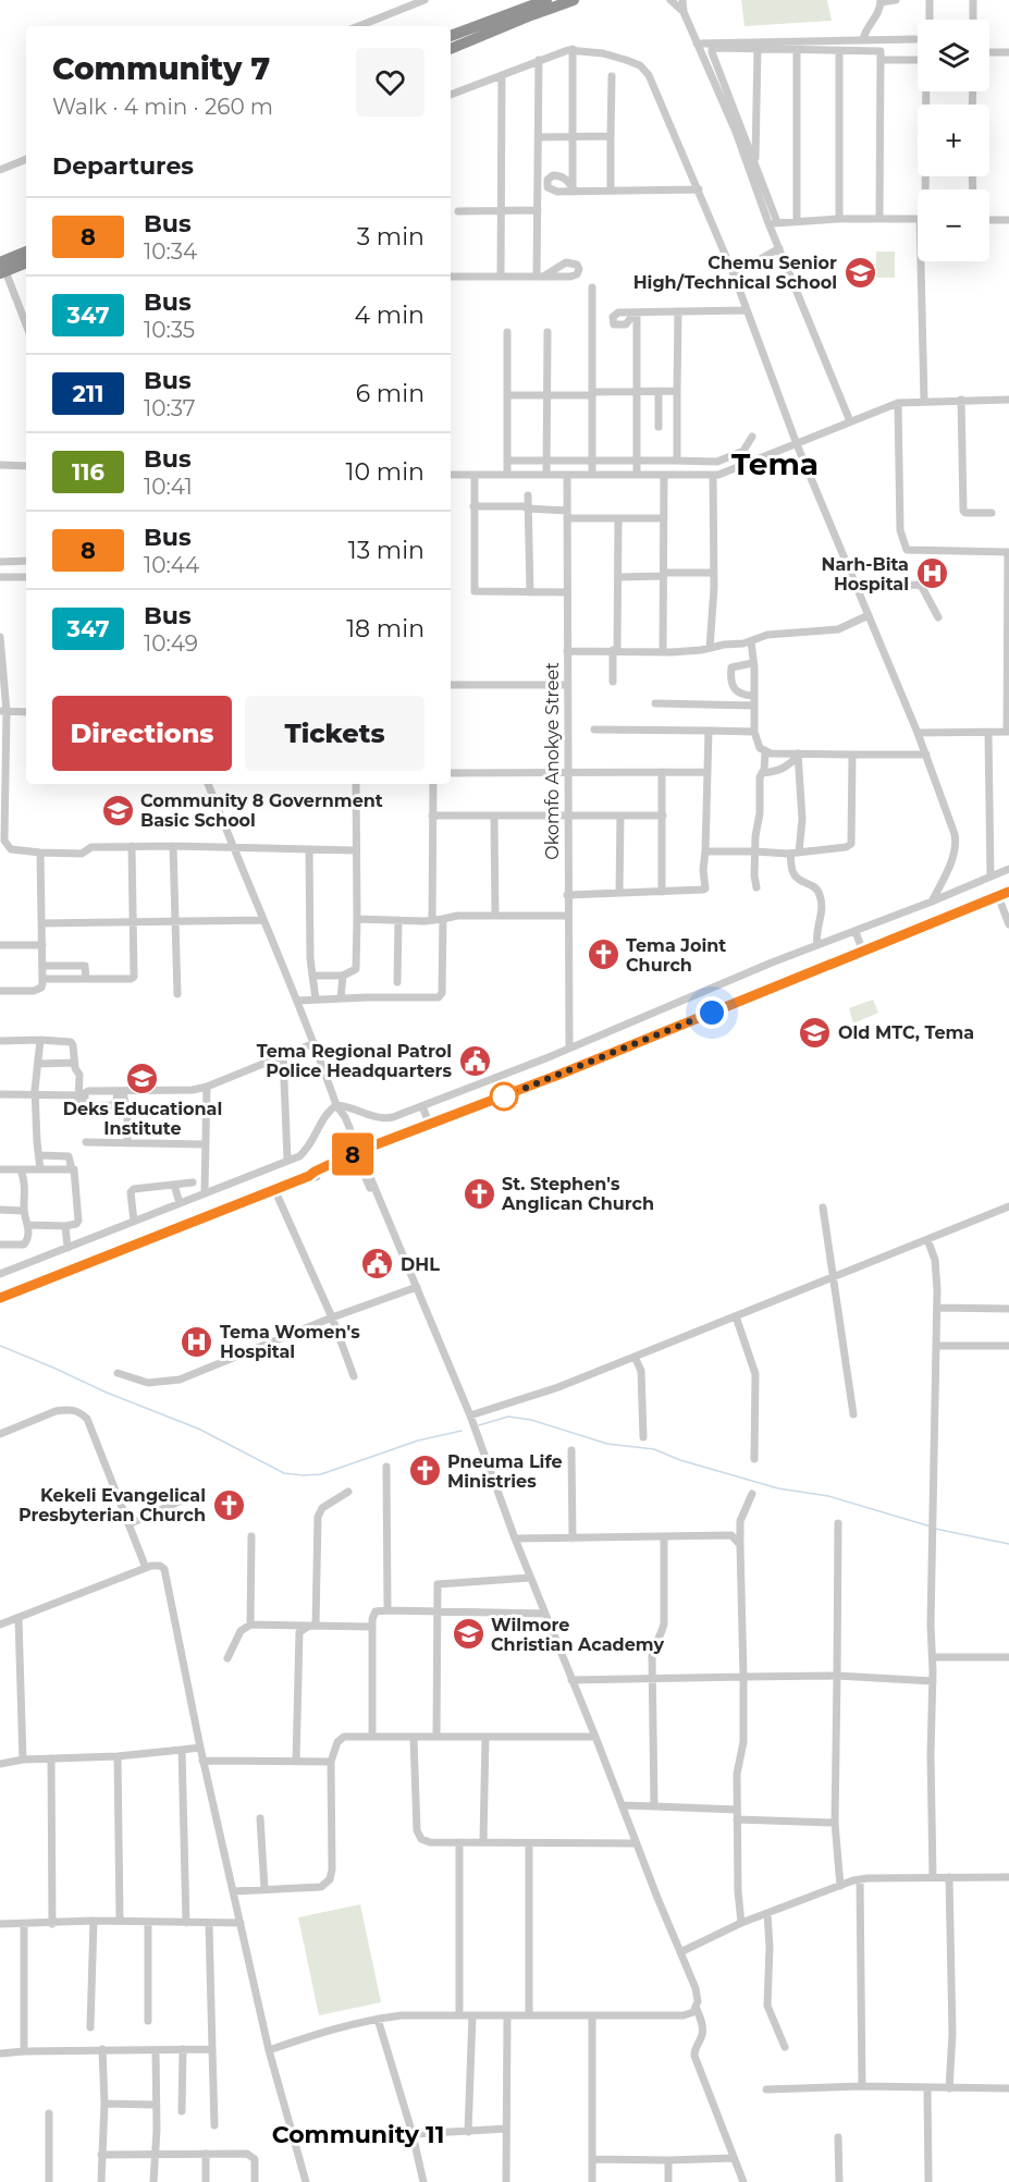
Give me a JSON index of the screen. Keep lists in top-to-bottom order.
{
  "streets": {
    "street": ["Okomfo Anokye Street"]
  },
  "districts": ["Tema", "Community 11"],
  "places": {
    "school or university": [
      "Chemu Senior High/Technical School",
      "Community 8 Government Basic School",
      "Old MTC, Tema",
      "Deks Educational Institute",
      "Wilmore Christian Academy"
    ],
    "hospital": ["Narh-Bita Hospital", "Tema Women's Hospital"],
    "church": [
      "Tema Joint Church",
      "St. Stephen's Anglican Church",
      "Pneuma Life Ministries",
      "Kekeli Evangelical Presbyterian Church"
    ],
    "public building": ["Tema Regional Patrol Police Headquarters", "DHL"]
  },
  "lines": ["bus line 8"],
  "page": {
    "on_map": "8",
    "map_buttons": ["+", "−"],
    "heading": [
      ["Community 7", "Walk · 4 min · 260 m"],
      "Departures"
    ],
    "list": [
      {
        "mark": "8",
        "name": "Bus",
        "note": "10:34",
        "value": "3 min"
      },
      {
        "mark": "347",
        "name": "Bus",
        "note": "10:35",
        "value": "4 min"
      },
      {
        "mark": "211",
        "name": "Bus",
        "note": "10:37",
        "value": "6 min"
      },
      {
        "mark": "116",
        "name": "Bus",
        "note": "10:41",
        "value": "10 min"
      },
      {
        "mark": "8",
        "name": "Bus",
        "note": "10:44",
        "value": "13 min"
      },
      {
        "mark": "347",
        "name": "Bus",
        "note": "10:49",
        "value": "18 min"
      }
    ],
    "buttons": ["Directions", "Tickets"]
  }
}
